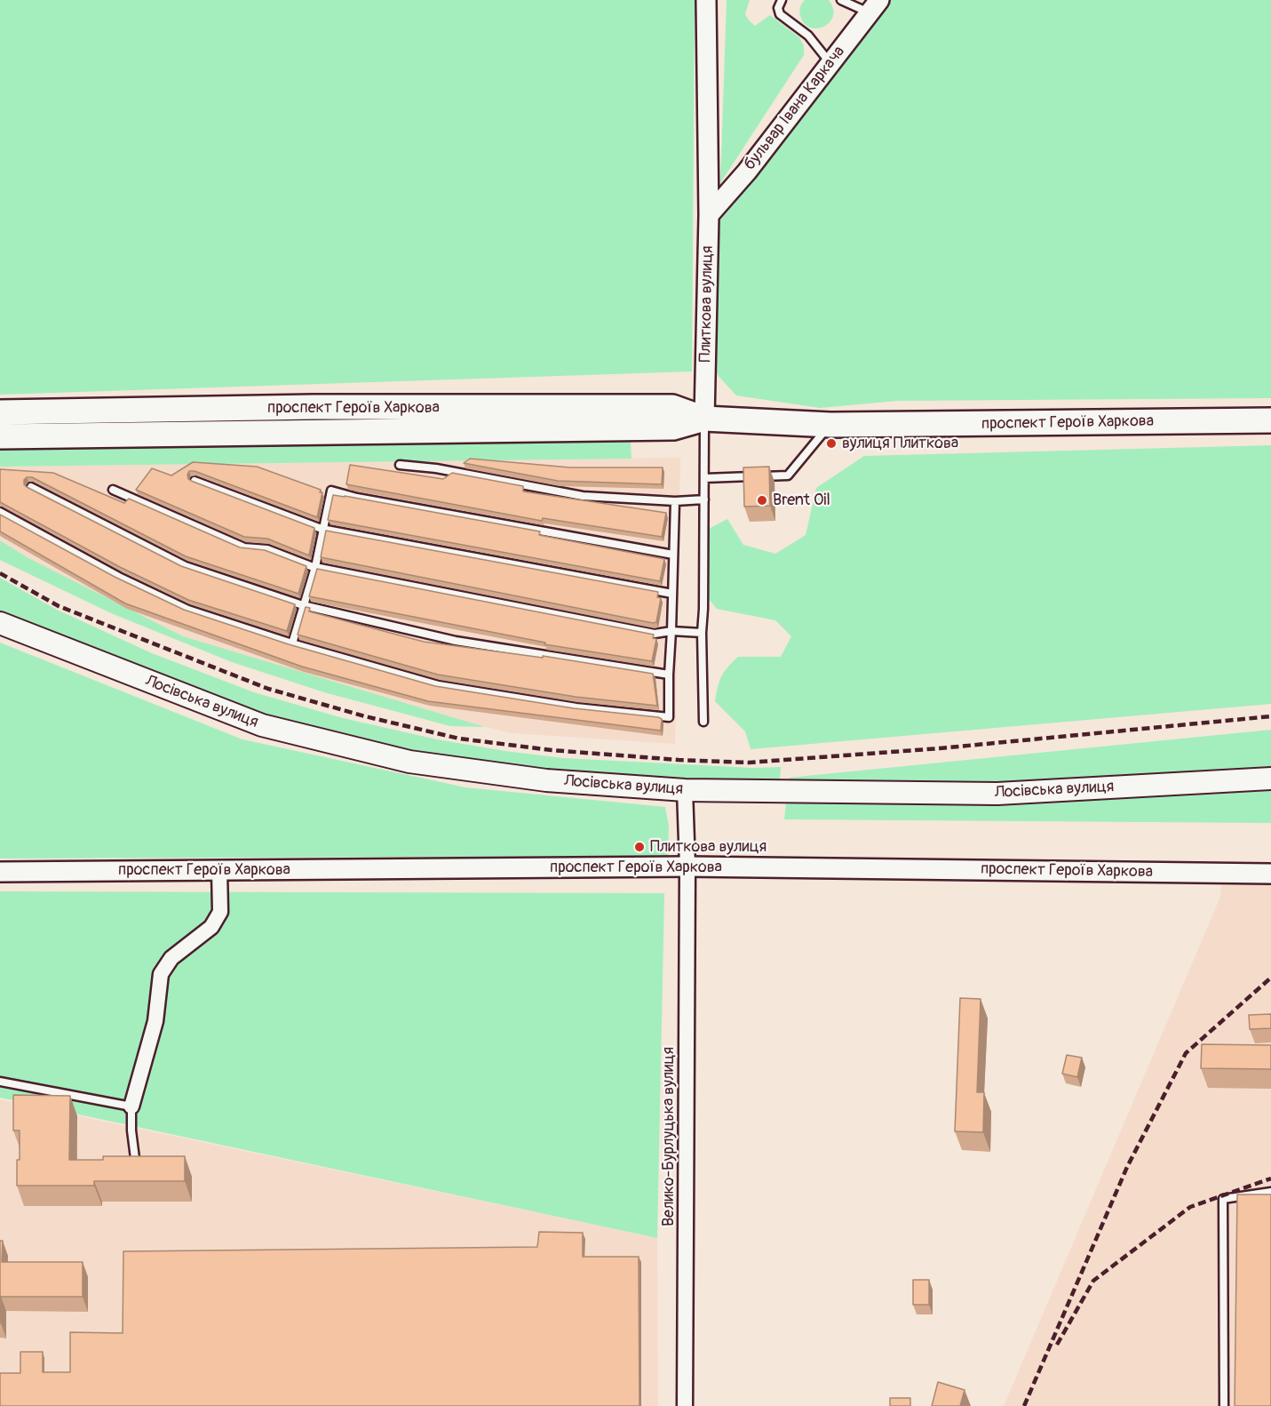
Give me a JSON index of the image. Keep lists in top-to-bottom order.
{
  "streets": {
    "main road": ["проспект Героїв Харкова", "Лосівська вулиця"],
    "street": ["бульвар Івана Каркача", "Плиткова вулиця", "Велико-Бурлуцька вулиця"]
  },
  "crossings": [
    ["бульвар Івана Каркача", "Плиткова вулиця"],
    ["Плиткова вулиця", "проспект Героїв Харкова"],
    ["проспект Героїв Харкова", "Велико-Бурлуцька вулиця"]
  ],
  "places": ["вулиця Плиткова", "Brent Oil", "Плиткова вулиця"]
}
